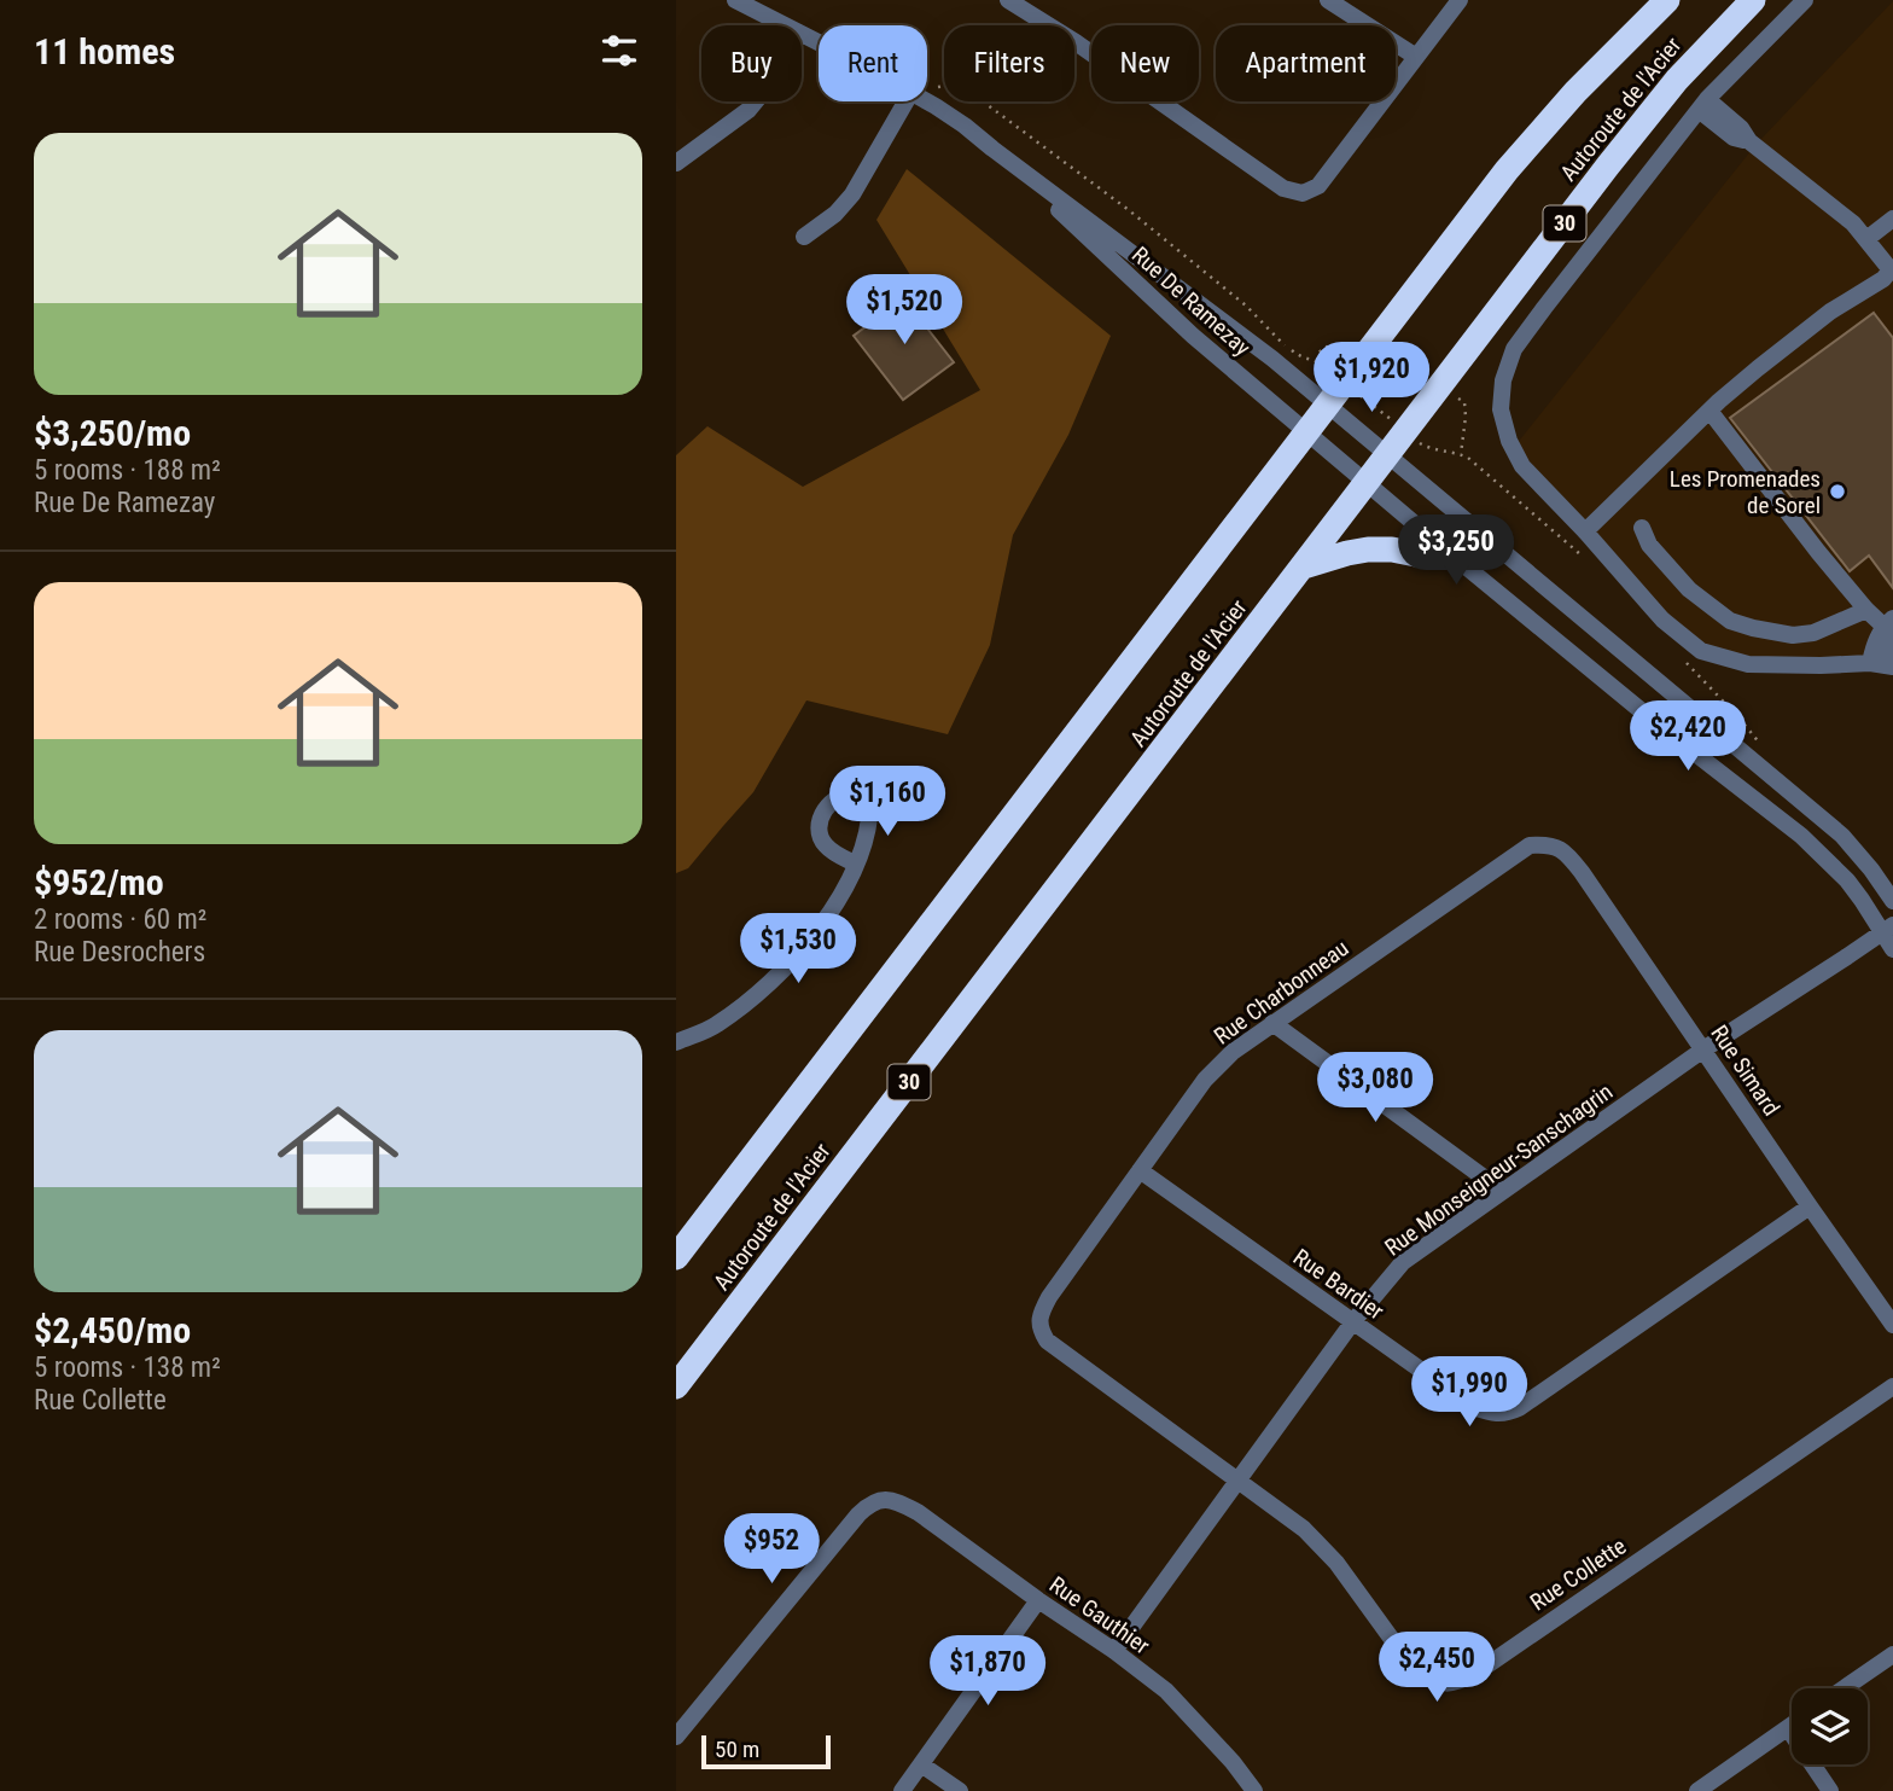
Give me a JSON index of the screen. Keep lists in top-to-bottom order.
{
  "streets": {
    "highway": ["Autoroute de l'Acier", "30"],
    "street": [
      "Rue De Ramezay",
      "Rue Charbonneau",
      "Rue Simard",
      "Rue Monseigneur-Sanschagrin",
      "Rue Bardier",
      "Rue Collette",
      "Rue Gauthier"
    ]
  },
  "crossings": [
    ["Autoroute de l'Acier", "Rue De Ramezay"],
    ["Rue De Ramezay", "Rue Monseigneur-Sanschagrin"],
    ["Rue Charbonneau", "Rue Simard"],
    ["Rue Charbonneau", "Rue Bardier"],
    ["Rue Charbonneau", "Rue Collette"],
    ["Rue Simard", "Rue Monseigneur-Sanschagrin"],
    ["Rue Simard", "Rue Bardier"],
    ["Rue Monseigneur-Sanschagrin", "Rue Bardier"],
    ["Rue Monseigneur-Sanschagrin", "Rue Collette"],
    ["Rue Monseigneur-Sanschagrin", "Rue Gauthier"]
  ],
  "places": ["Les Promenades de Sorel"],
  "scale_bar": "50 m",
  "page": {
    "heading": "11 homes",
    "chip": [
      "Buy",
      "Rent",
      "Filters",
      "New",
      "Apartment"
    ],
    "list": [
      {
        "name": "$3,250/mo",
        "note": "5 rooms · 188 m² · Rue De Ramezay"
      },
      {
        "name": "$952/mo",
        "note": "2 rooms · 60 m² · Rue Desrochers"
      },
      {
        "name": "$2,450/mo",
        "note": "5 rooms · 138 m² · Rue Collette"
      }
    ],
    "price": [
      "$1,520",
      "$1,920",
      "$3,250",
      "$2,420",
      "$1,160",
      "$1,530",
      "$3,080",
      "$1,990",
      "$952",
      "$2,450",
      "$1,870"
    ],
    "scale": "50 m"
  }
}
